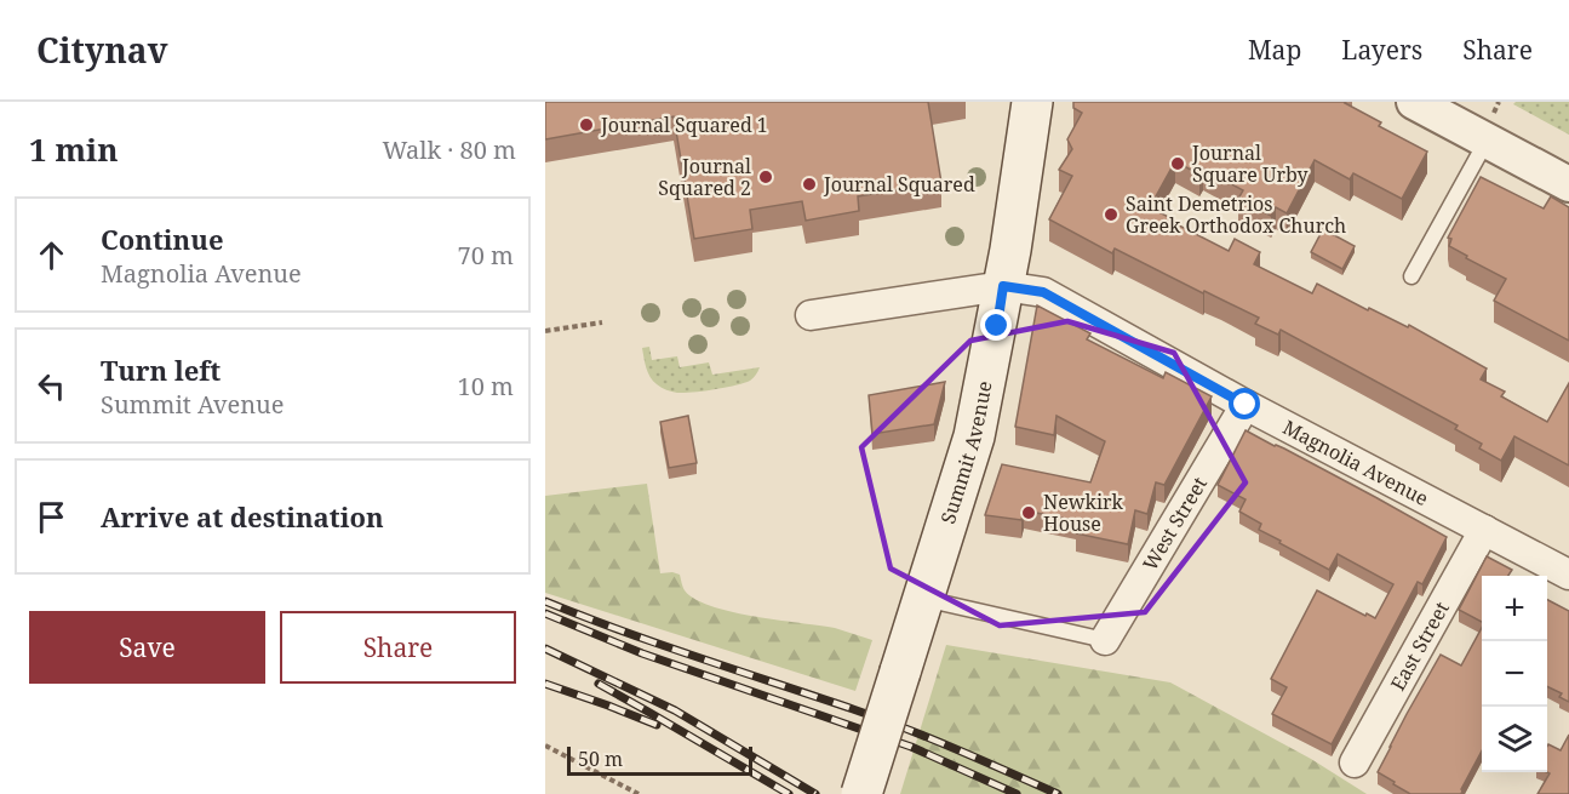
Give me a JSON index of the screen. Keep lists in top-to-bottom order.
{
  "streets": {
    "main road": ["Summit Avenue"],
    "street": ["Magnolia Avenue", "West Street", "East Street"]
  },
  "crossings": [
    ["Summit Avenue", "Magnolia Avenue"],
    ["Magnolia Avenue", "West Street"],
    ["Magnolia Avenue", "East Street"]
  ],
  "places": [
    "Journal Squared 1",
    "Journal Square Urby",
    "Journal Squared 2",
    "Journal Squared",
    "Saint Demetrios Greek Orthodox Church",
    "Newkirk House"
  ],
  "scale_bar": "50 m",
  "page": {
    "header": "Citynav",
    "nav": ["Map", "Layers", "Share"],
    "heading": ["1 min", "Walk · 80 m"],
    "list": [
      ["Continue", "Magnolia Avenue", "70 m"],
      ["Turn left", "Summit Avenue", "10 m"],
      "Arrive at destination"
    ],
    "map_buttons": ["+", "−"],
    "buttons": ["Save", "Share"],
    "scale": "50 m"
  }
}
